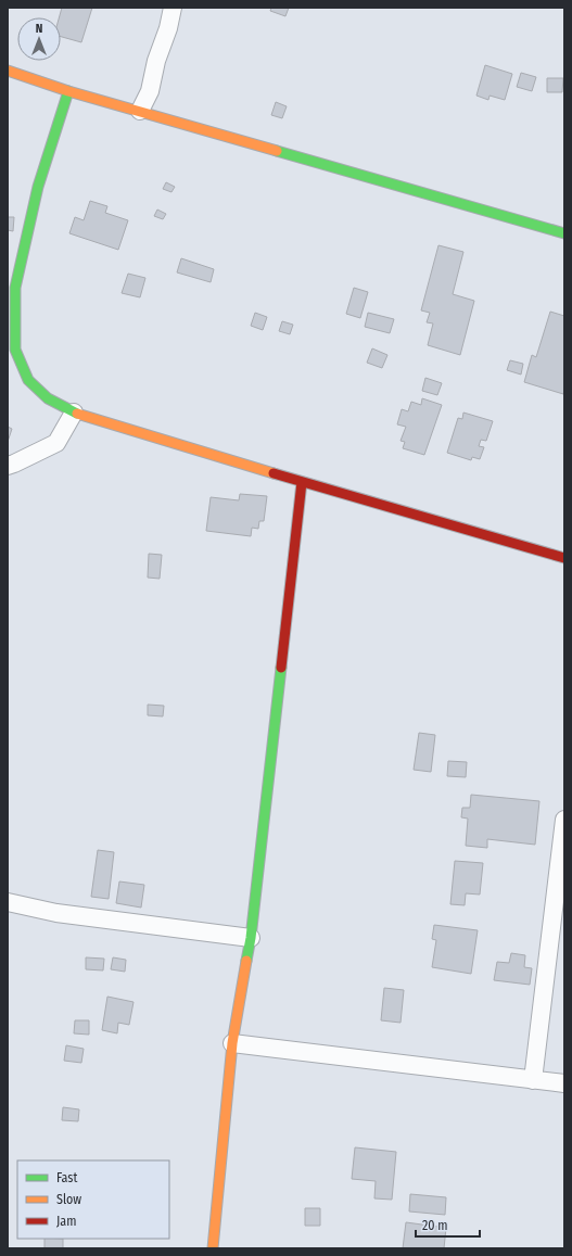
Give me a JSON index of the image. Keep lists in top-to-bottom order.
{
  "legend": ["Fast", "Slow", "Jam"],
  "scale_bar": "20 m",
  "north": "top"
}
